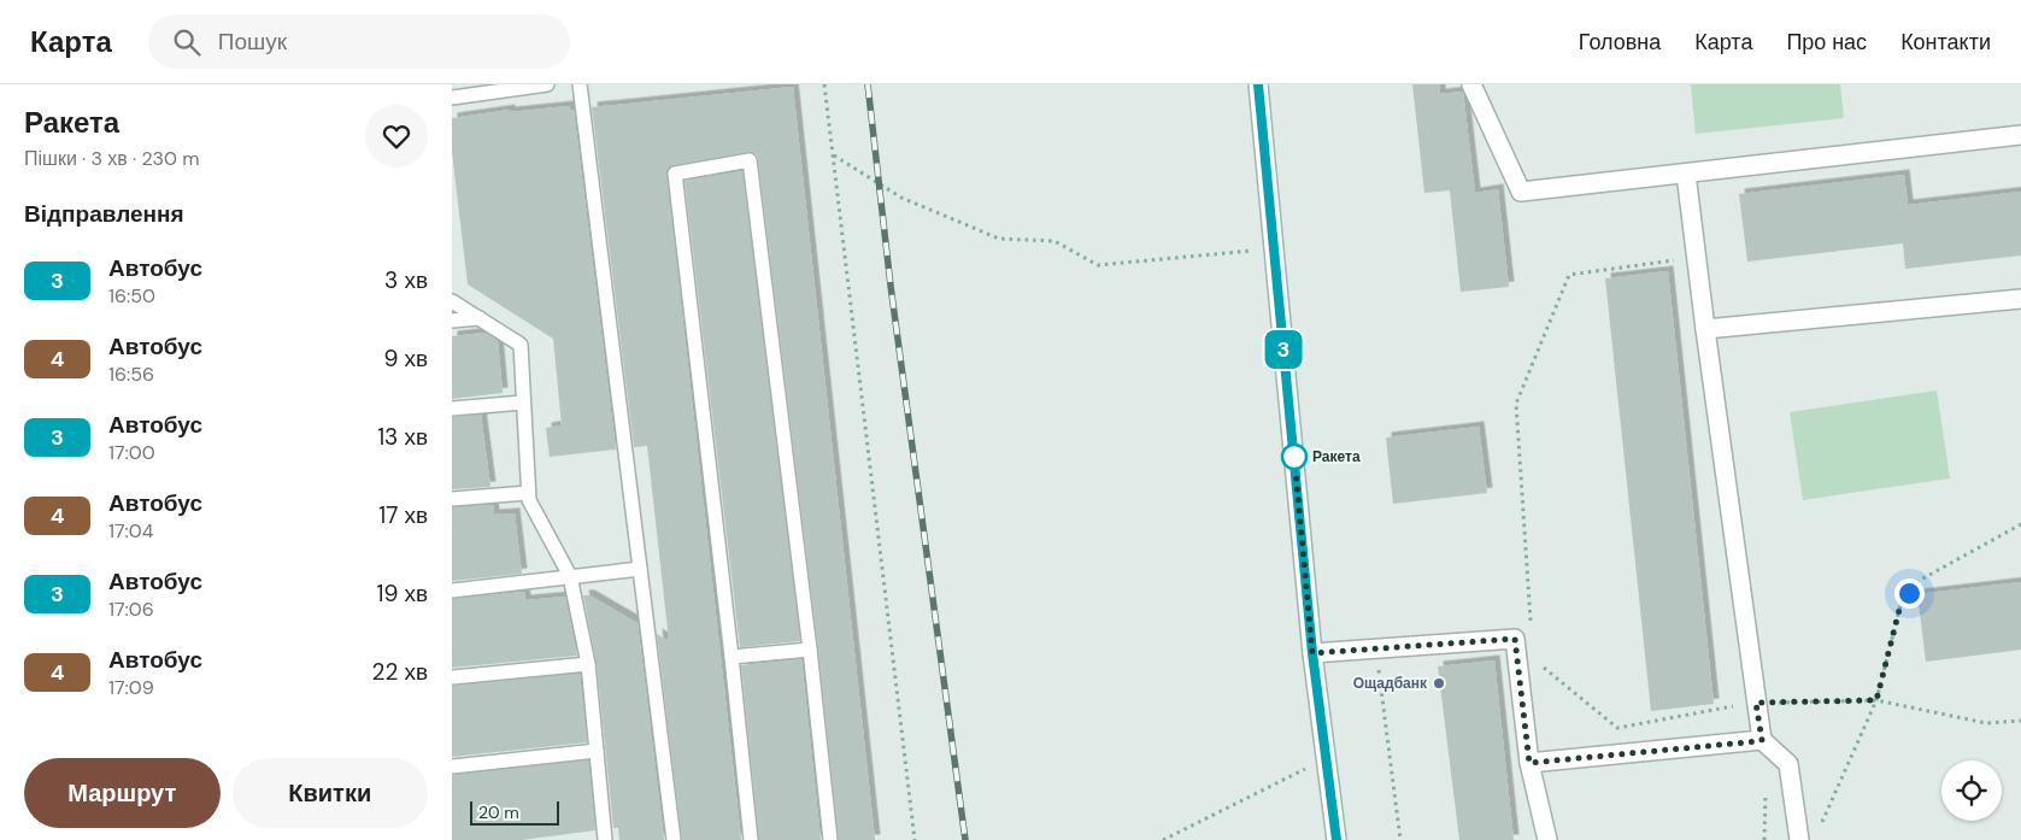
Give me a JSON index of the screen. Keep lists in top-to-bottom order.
{
  "places": ["Ракета", "Ощадбанк"],
  "lines": ["bus line 3"],
  "scale_bar": "20 m",
  "page": {
    "header": "Карта",
    "search": "Пошук",
    "nav": [
      "Головна",
      "Карта",
      "Про нас",
      "Контакти"
    ],
    "heading": [
      ["Ракета", "Пішки · 3 хв · 230 m"],
      "Відправлення"
    ],
    "on_map": "3",
    "list": [
      {
        "mark": "3",
        "name": "Автобус",
        "note": "16:50",
        "value": "3 хв"
      },
      {
        "mark": "4",
        "name": "Автобус",
        "note": "16:56",
        "value": "9 хв"
      },
      {
        "mark": "3",
        "name": "Автобус",
        "note": "17:00",
        "value": "13 хв"
      },
      {
        "mark": "4",
        "name": "Автобус",
        "note": "17:04",
        "value": "17 хв"
      },
      {
        "mark": "3",
        "name": "Автобус",
        "note": "17:06",
        "value": "19 хв"
      },
      {
        "mark": "4",
        "name": "Автобус",
        "note": "17:09",
        "value": "22 хв"
      }
    ],
    "buttons": ["Маршрут", "Квитки"],
    "scale": "20 m"
  }
}
